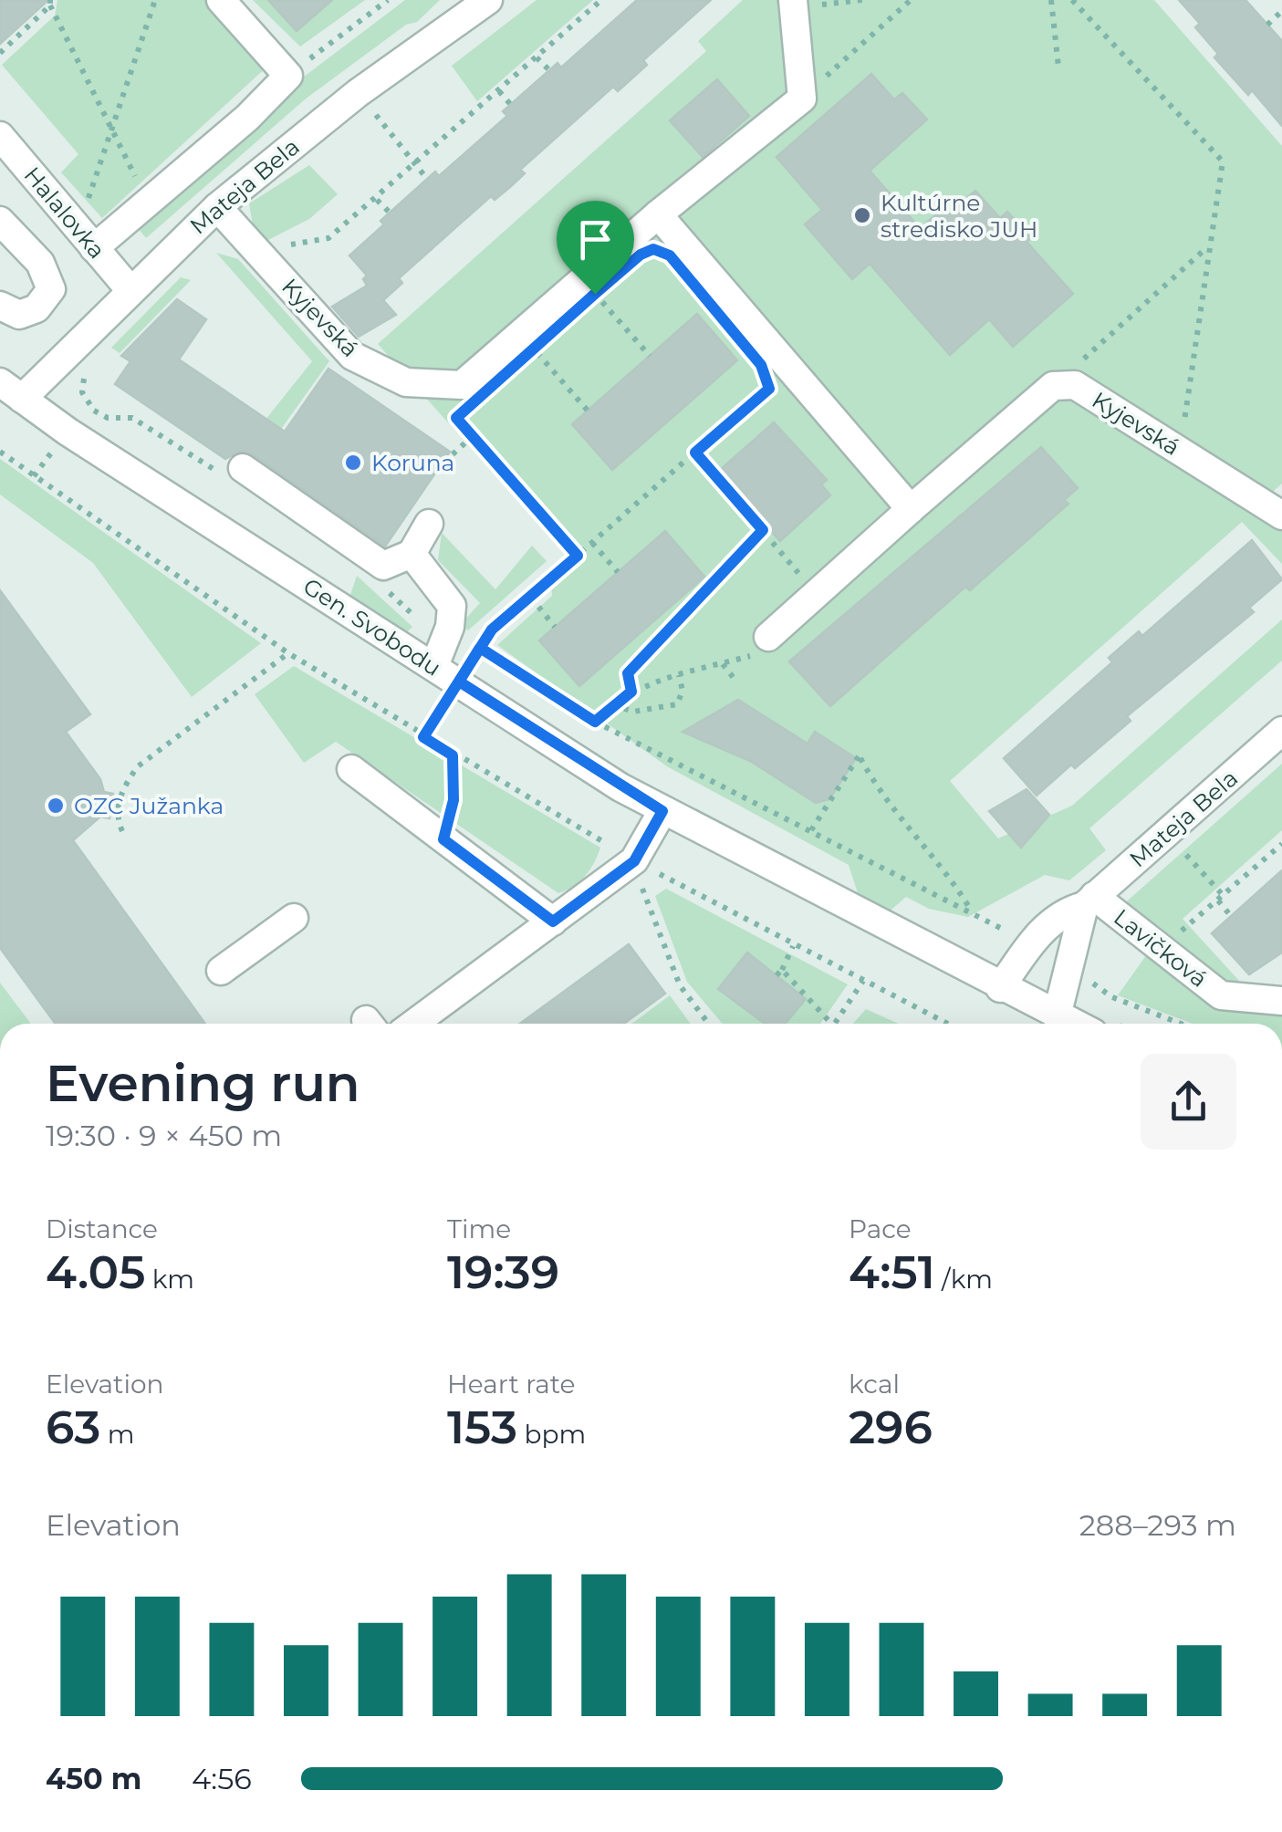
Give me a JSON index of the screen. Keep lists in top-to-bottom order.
{
  "streets": {
    "street": [
      "Mateja Bela",
      "Halalovka",
      "Kyjevská",
      "Gen. Svobodu",
      "Lavičková"
    ]
  },
  "crossings": [
    ["Mateja Bela", "Halalovka"],
    ["Mateja Bela", "Kyjevská"],
    ["Mateja Bela", "Gen. Svobodu"],
    ["Mateja Bela", "Lavičková"]
  ],
  "places": ["Kultúrne stredisko JUH", "Koruna", "OZC Južanka"],
  "page": {
    "heading": ["Evening run", "19:30 · 9 × 450 m"],
    "stats": [
      ["Distance", "4.05 km"],
      ["Time", "19:39"],
      ["Pace", "4:51 /km"],
      ["Elevation", "63 m"],
      ["Heart rate", "153 bpm"],
      ["kcal", "296"]
    ],
    "chart": ["Elevation", "288–293 m"],
    "list": [
      {
        "name": "450 m",
        "note": "4:56"
      }
    ]
  }
}
